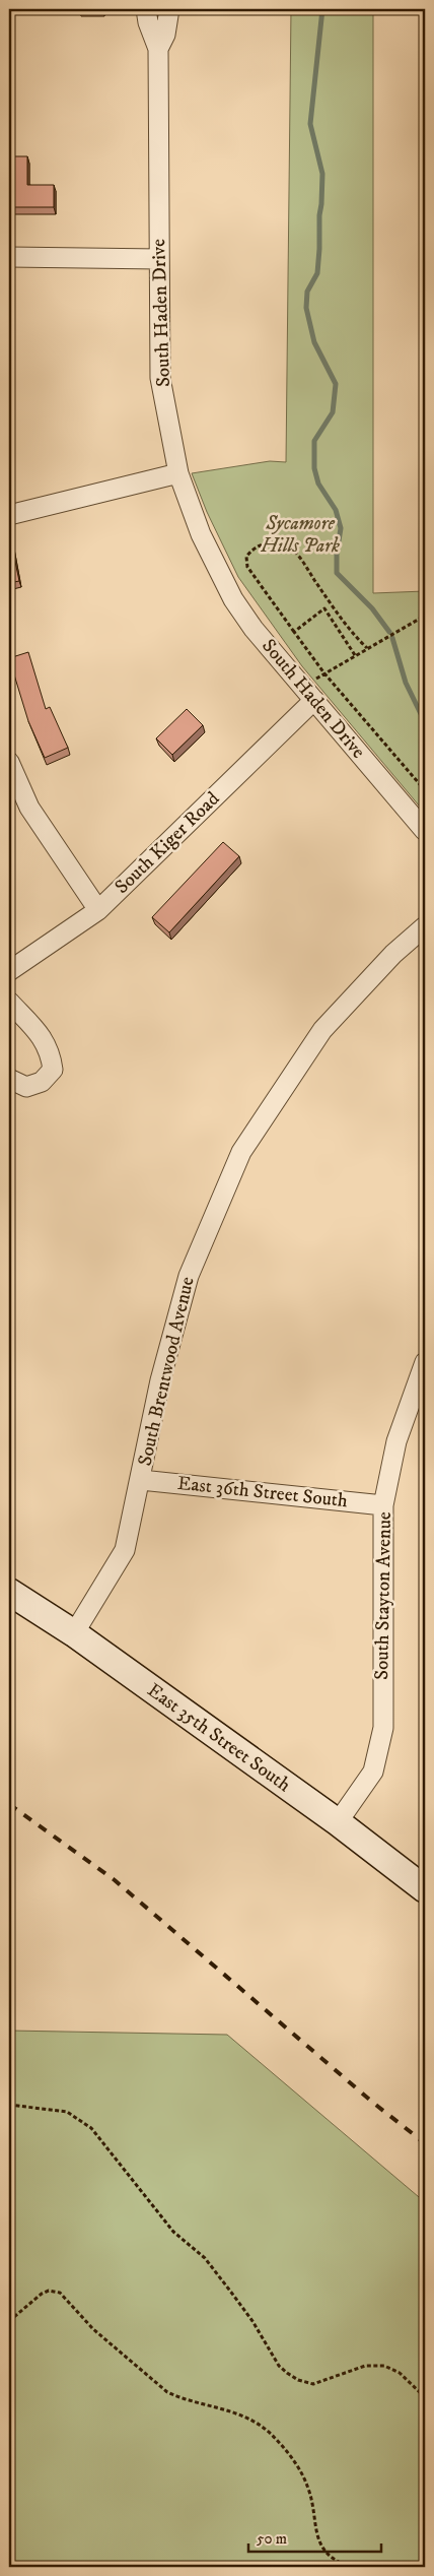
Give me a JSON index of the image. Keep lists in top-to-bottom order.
{
  "streets": {
    "main road": ["East 35th Street South"],
    "street": [
      "South Haden Drive",
      "South Kiger Road",
      "South Brentwood Avenue",
      "East 36th Street South",
      "South Stayton Avenue"
    ]
  },
  "crossings": [
    ["South Haden Drive", "South Kiger Road"],
    ["South Brentwood Avenue", "East 36th Street South"],
    ["South Brentwood Avenue", "East 35th Street South"],
    ["East 36th Street South", "South Stayton Avenue"],
    ["South Stayton Avenue", "East 35th Street South"]
  ],
  "parks": ["Sycamore Hills Park"],
  "scale_bar": "50 m"
}
